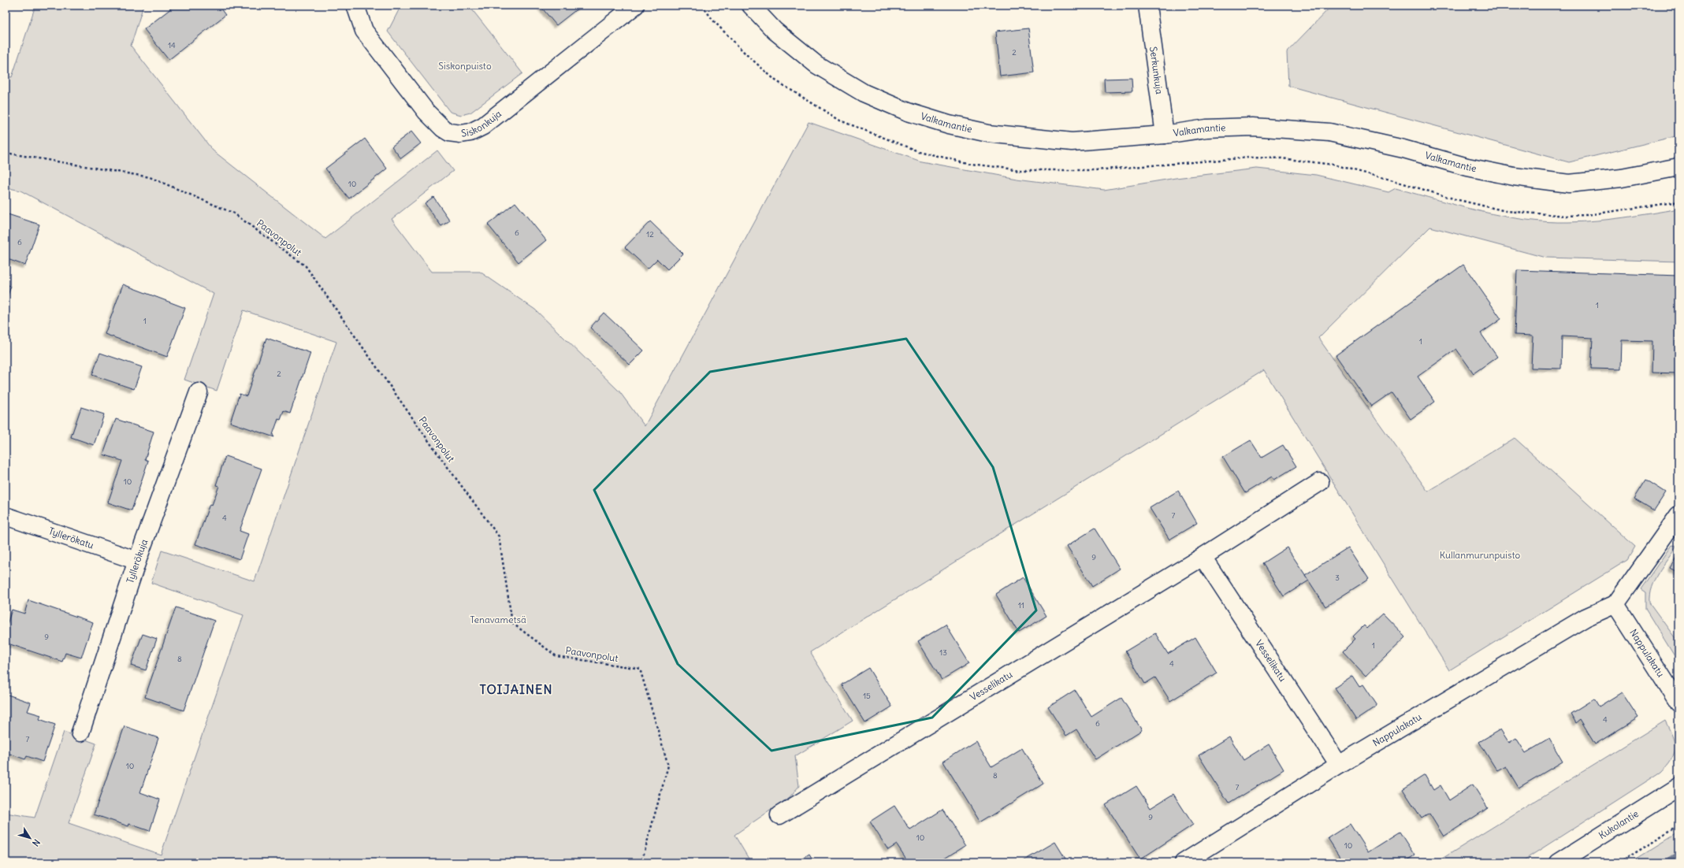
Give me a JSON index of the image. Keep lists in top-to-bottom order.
{
  "streets": {
    "street": [
      "Serkunkuja",
      "Siskonkuja",
      "Valkamantie",
      "Tyllerökatu",
      "Tyllerökuja",
      "Nappulakatu",
      "Vesselikatu",
      "Kukolantie"
    ],
    "path": ["Paavonpolut"]
  },
  "crossings": [
    ["Serkunkuja", "Valkamantie"],
    ["Tyllerökatu", "Tyllerökuja"],
    ["Nappulakatu", "Vesselikatu"]
  ],
  "districts": ["TOIJAINEN"],
  "parks": ["Siskonpuisto", "Kullanmurunpuisto", "Tenavametsä"],
  "house_numbers": [
    "14",
    "2",
    "10",
    "6",
    "12",
    "6",
    "1",
    "1",
    "1",
    "2",
    "10",
    "7",
    "4",
    "9",
    "3",
    "11",
    "9",
    "1",
    "13",
    "8",
    "4",
    "15",
    "4",
    "6",
    "7",
    "10",
    "8",
    "7",
    "9",
    "10",
    "10"
  ],
  "north": "bottom right"
}
